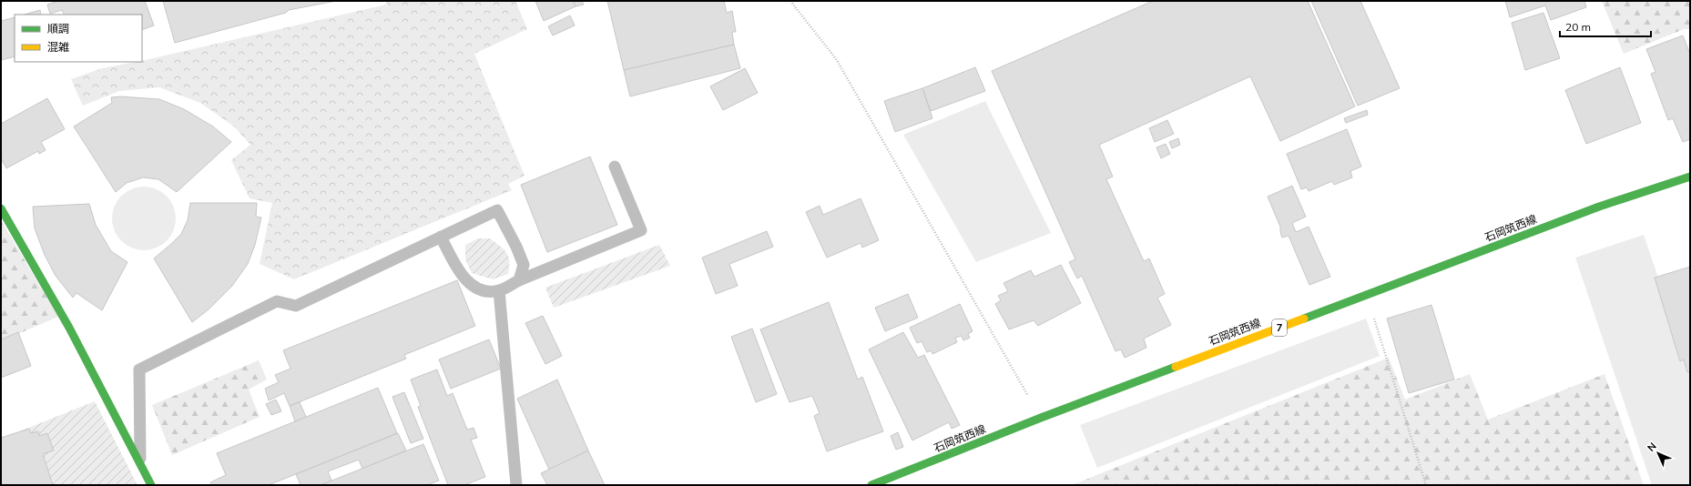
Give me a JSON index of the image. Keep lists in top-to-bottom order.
{
  "streets": {
    "main road": ["石岡筑西線", "7"]
  },
  "legend": ["順調", "混雑"],
  "scale_bar": "20 m",
  "north": "top left"
}
